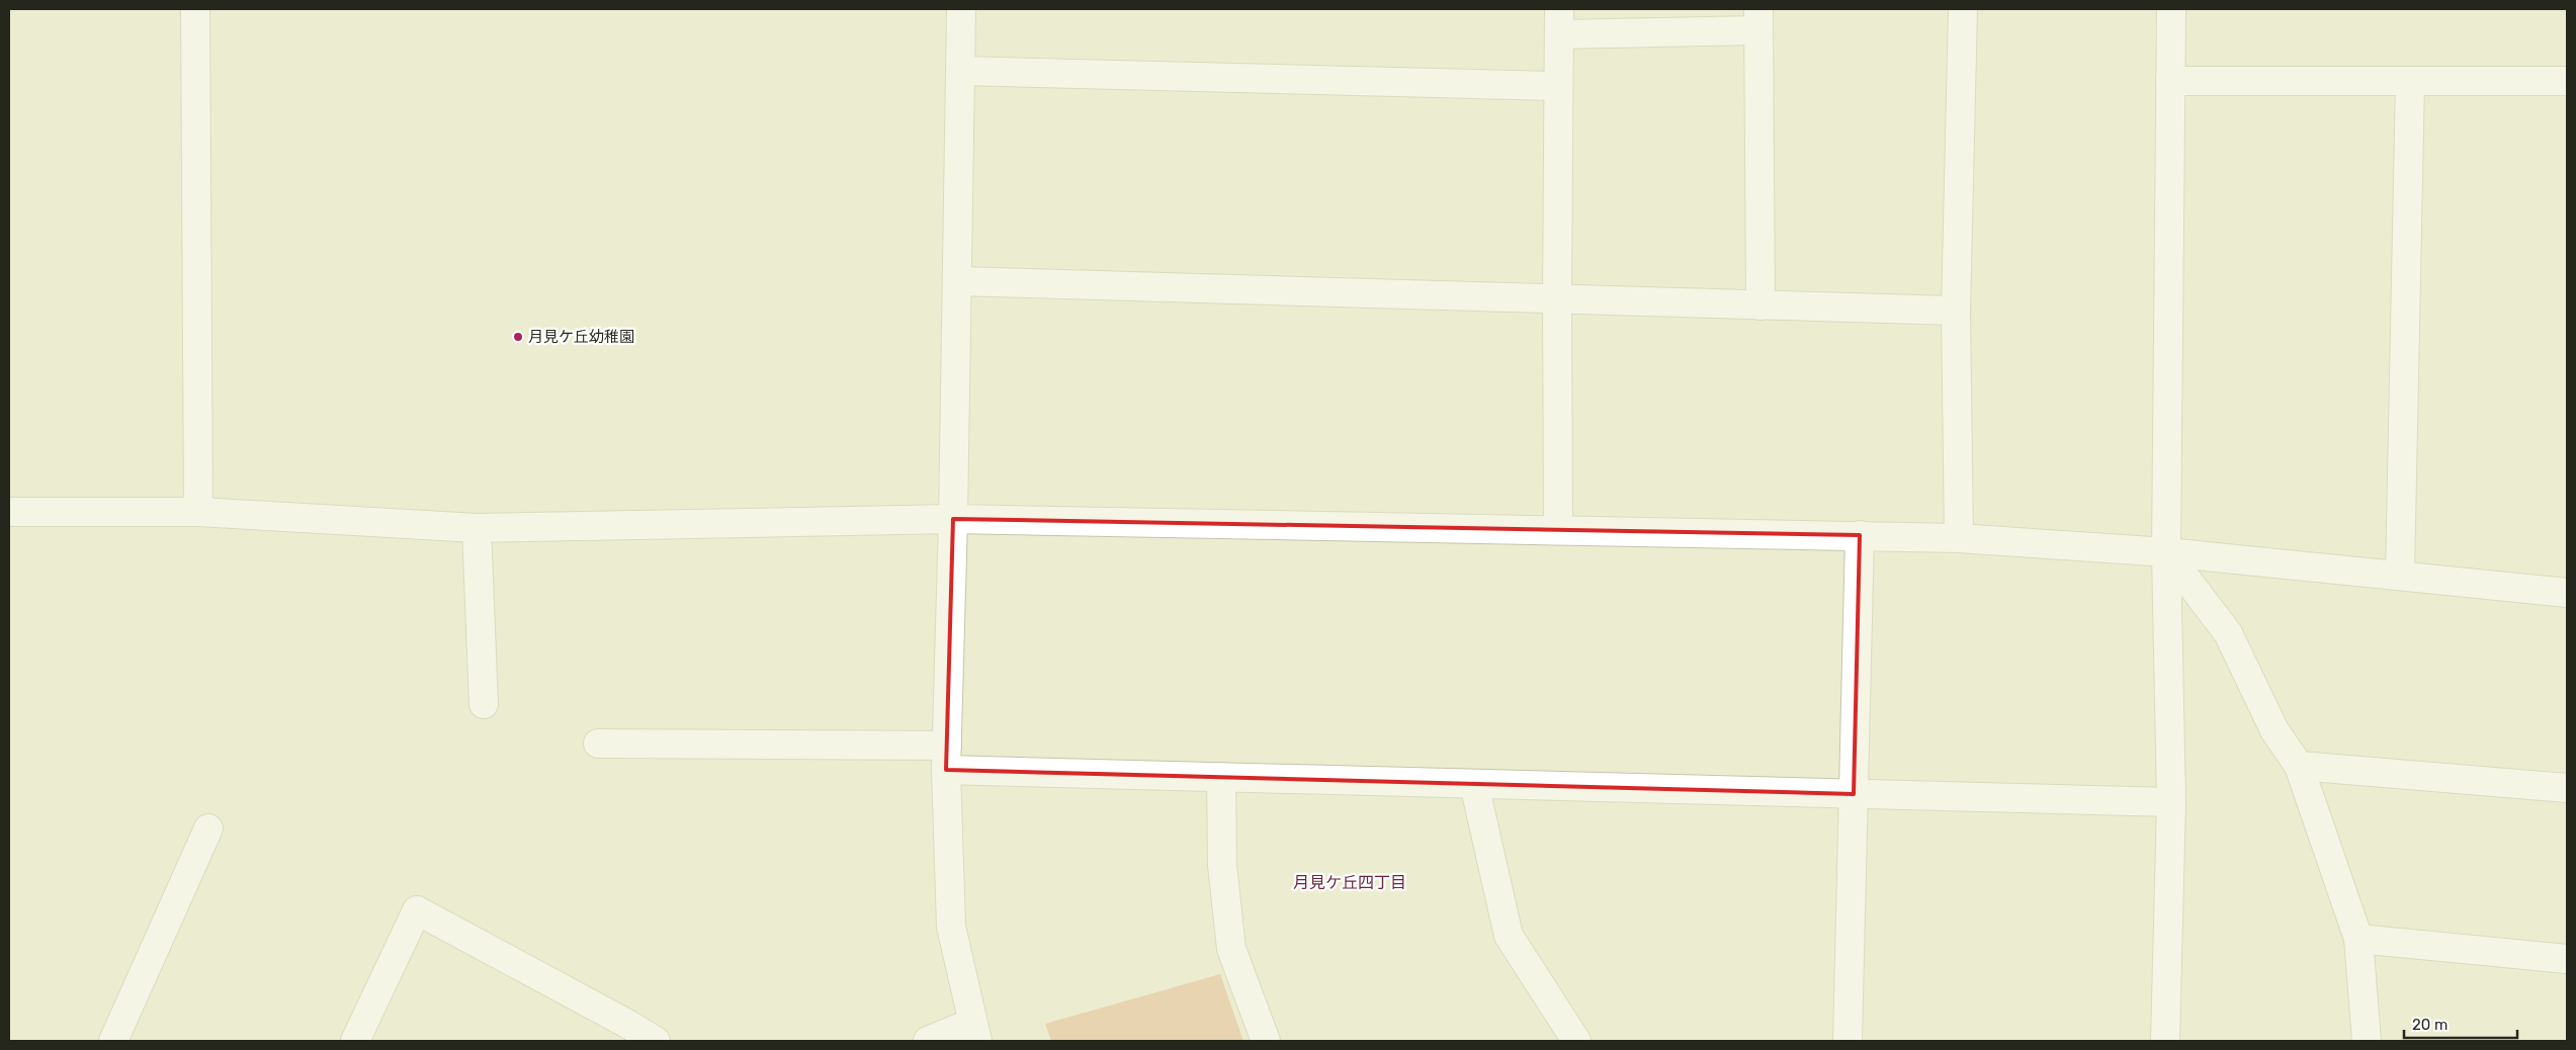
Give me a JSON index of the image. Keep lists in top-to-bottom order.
{
  "districts": ["月見ケ丘四丁目"],
  "places": ["月見ケ丘幼稚園"],
  "scale_bar": "20 m"
}
